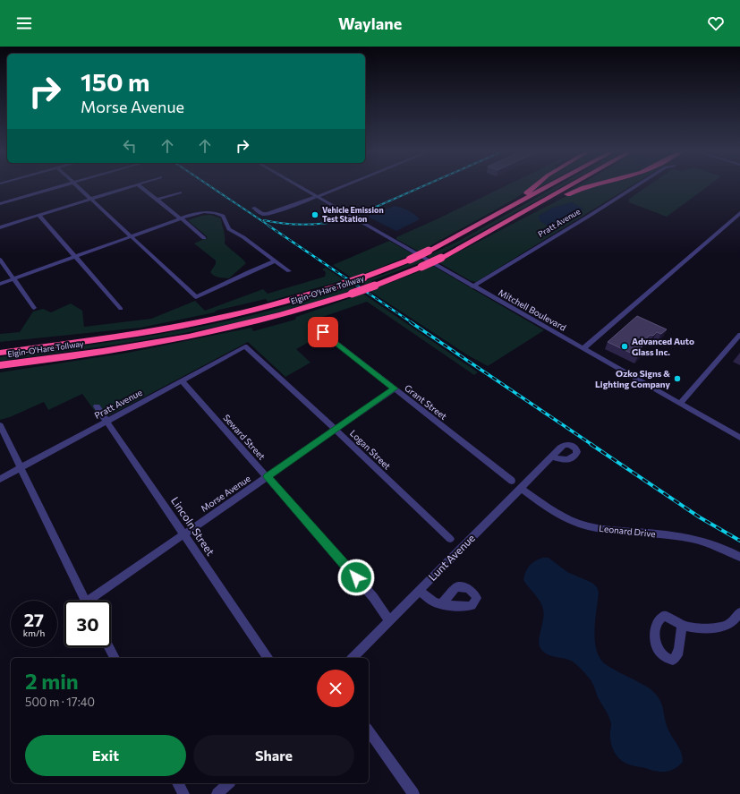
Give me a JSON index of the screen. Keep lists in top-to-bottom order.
{
  "streets": {
    "highway": ["Elgin-O'Hare Tollway"],
    "street": [
      "Pratt Avenue",
      "Mitchell Boulevard",
      "Grant Street",
      "Seward Street",
      "Logan Street",
      "Morse Avenue",
      "Lincoln Street",
      "Leonard Drive",
      "Lunt Avenue"
    ]
  },
  "crossings": [
    ["Pratt Avenue", "Mitchell Boulevard"],
    ["Pratt Avenue", "Seward Street"],
    ["Pratt Avenue", "Logan Street"],
    ["Pratt Avenue", "Lincoln Street"],
    ["Grant Street", "Morse Avenue"],
    ["Seward Street", "Morse Avenue"],
    ["Seward Street", "Lunt Avenue"],
    ["Logan Street", "Morse Avenue"],
    ["Morse Avenue", "Lincoln Street"],
    ["Leonard Drive", "Lunt Avenue"]
  ],
  "places": ["Vehicle Emission Test Station", "Advanced Auto Glass Inc.", "Ozko Signs & Lighting Company"],
  "page": {
    "header": "Waylane",
    "turn": ["150 m", "Morse Avenue"],
    "speed": "27 km/h",
    "limit": "30",
    "heading": ["2 min", "500 m · 17:40"],
    "buttons": ["Exit", "Share"]
  }
}
